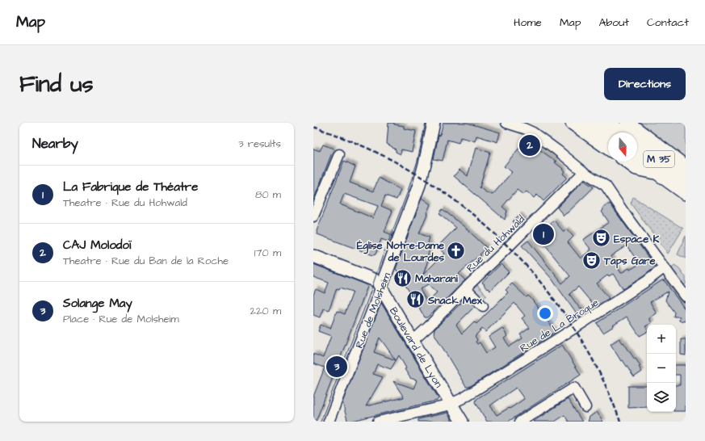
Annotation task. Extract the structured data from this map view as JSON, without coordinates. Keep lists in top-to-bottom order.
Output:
{
  "streets": {
    "highway": ["M 35"],
    "main road": ["Rue de Molsheim", "Boulevard de Lyon"],
    "street": ["Rue du Hohwald", "Rue de La Broque"]
  },
  "crossings": [
    ["Rue du Hohwald", "Boulevard de Lyon"],
    ["Rue de Molsheim", "Boulevard de Lyon"],
    ["Rue de La Broque", "Boulevard de Lyon"]
  ],
  "places": {
    "theatre": ["Espace K", "Taps Gare"],
    "church": ["Église Notre-Dame de Lourdes"],
    "restaurant": ["Maharani", "Snack Mex"]
  },
  "north": "bottom",
  "page": {
    "header": "Map",
    "nav": [
      "Home",
      "Map",
      "About",
      "Contact"
    ],
    "buttons": "Directions",
    "title": "Find us",
    "heading": ["Nearby", "3 results"],
    "pins": ["2", "1", "3"],
    "list": [
      {
        "mark": "1",
        "name": "La Fabrique de Théatre",
        "note": "Theatre · Rue du Hohwald",
        "value": "80 m"
      },
      {
        "mark": "2",
        "name": "CAJ Molodoï",
        "note": "Theatre · Rue du Ban de la Roche",
        "value": "170 m"
      },
      {
        "mark": "3",
        "name": "Solange May",
        "note": "Place · Rue de Molsheim",
        "value": "220 m"
      }
    ],
    "map_buttons": ["+", "−"]
  }
}
